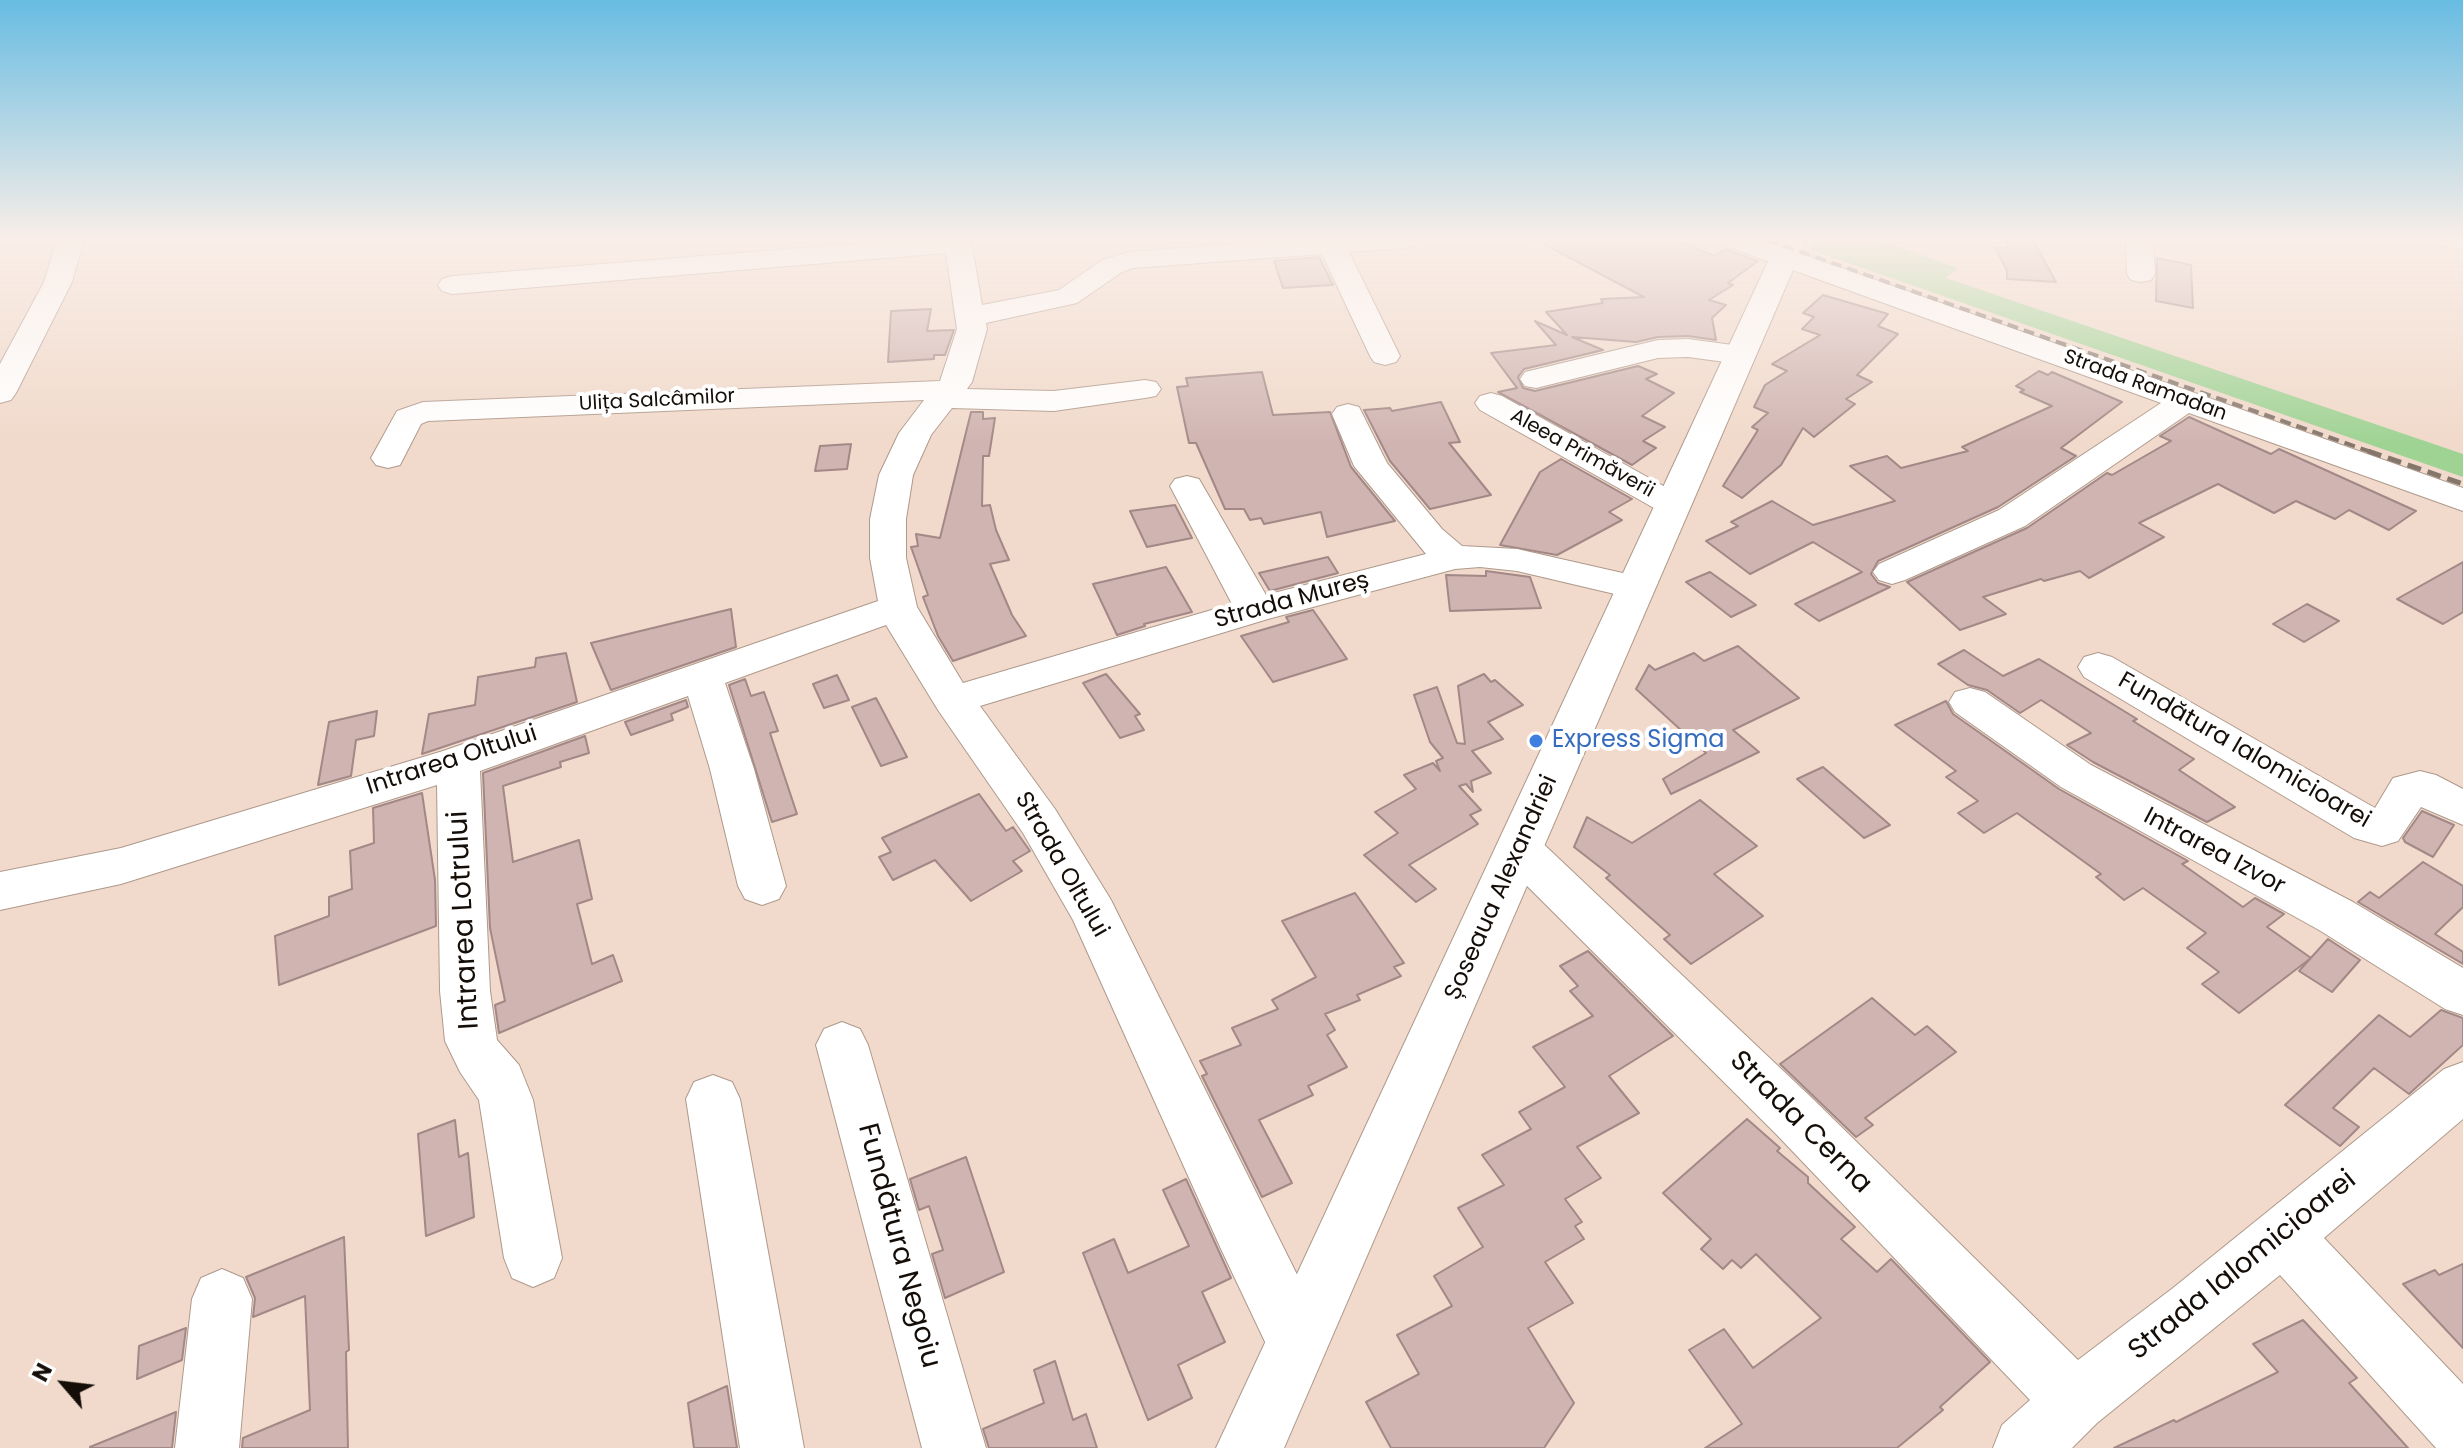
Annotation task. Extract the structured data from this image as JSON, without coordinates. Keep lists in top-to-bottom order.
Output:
{
  "streets": {
    "main road": ["Șoseaua Alexandriei"],
    "street": [
      "Strada Ramadan",
      "Ulița Salcâmilor",
      "Aleea Primăverii",
      "Strada Mureș",
      "Fundătura Ialomicioarei",
      "Intrarea Oltului",
      "Intrarea Izvor",
      "Strada Oltului",
      "Intrarea Lotrului",
      "Strada Cerna",
      "Fundătura Negoiu",
      "Strada Ialomicioarei"
    ]
  },
  "crossings": [
    ["Ulița Salcâmilor", "Strada Oltului"],
    ["Aleea Primăverii", "Șoseaua Alexandriei"],
    ["Strada Mureș", "Strada Oltului"],
    ["Strada Mureș", "Șoseaua Alexandriei"],
    ["Intrarea Oltului", "Strada Oltului"],
    ["Intrarea Oltului", "Intrarea Lotrului"],
    ["Strada Oltului", "Șoseaua Alexandriei"],
    ["Șoseaua Alexandriei", "Strada Cerna"],
    ["Strada Cerna", "Strada Ialomicioarei"]
  ],
  "places": ["Express Sigma"],
  "north": "top left"
}
